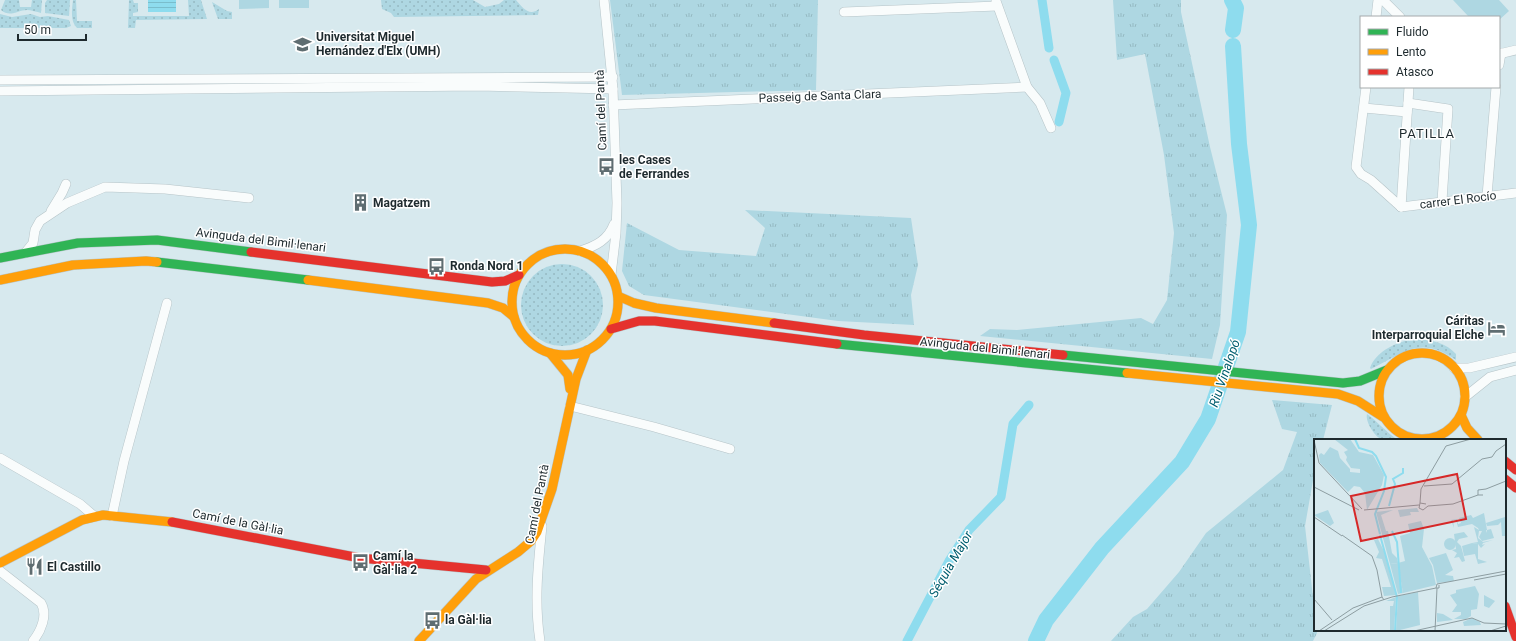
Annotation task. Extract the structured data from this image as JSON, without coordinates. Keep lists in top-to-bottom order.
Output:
{
  "streets": {
    "main road": ["Camí del Pantà", "Avinguda del Bimil·lenari", "Camí de la Gàl·lia"],
    "street": ["Passeig de Santa Clara", "carrer El Rocío"]
  },
  "crossings": [
    ["Passeig de Santa Clara", "Camí del Pantà"],
    ["Camí del Pantà", "Avinguda del Bimil·lenari"]
  ],
  "districts": ["PATILLA"],
  "water": ["Riu Vinalopó", "Séquia Major"],
  "places": {
    "school or university": ["Universitat Miguel Hernández d'Elx (UMH)"],
    "bus stop": [
      "les Cases de Ferrandes",
      "Ronda Nord 1",
      "Camí la Gàl·lia 2",
      "la Gàl·lia"
    ],
    "building": ["Magatzem"],
    "hotel": ["Cáritas Interparroquial Elche"],
    "restaurant": ["El Castillo"]
  },
  "legend": ["Fluido", "Lento", "Atasco"],
  "scale_bar": "50 m"
}
